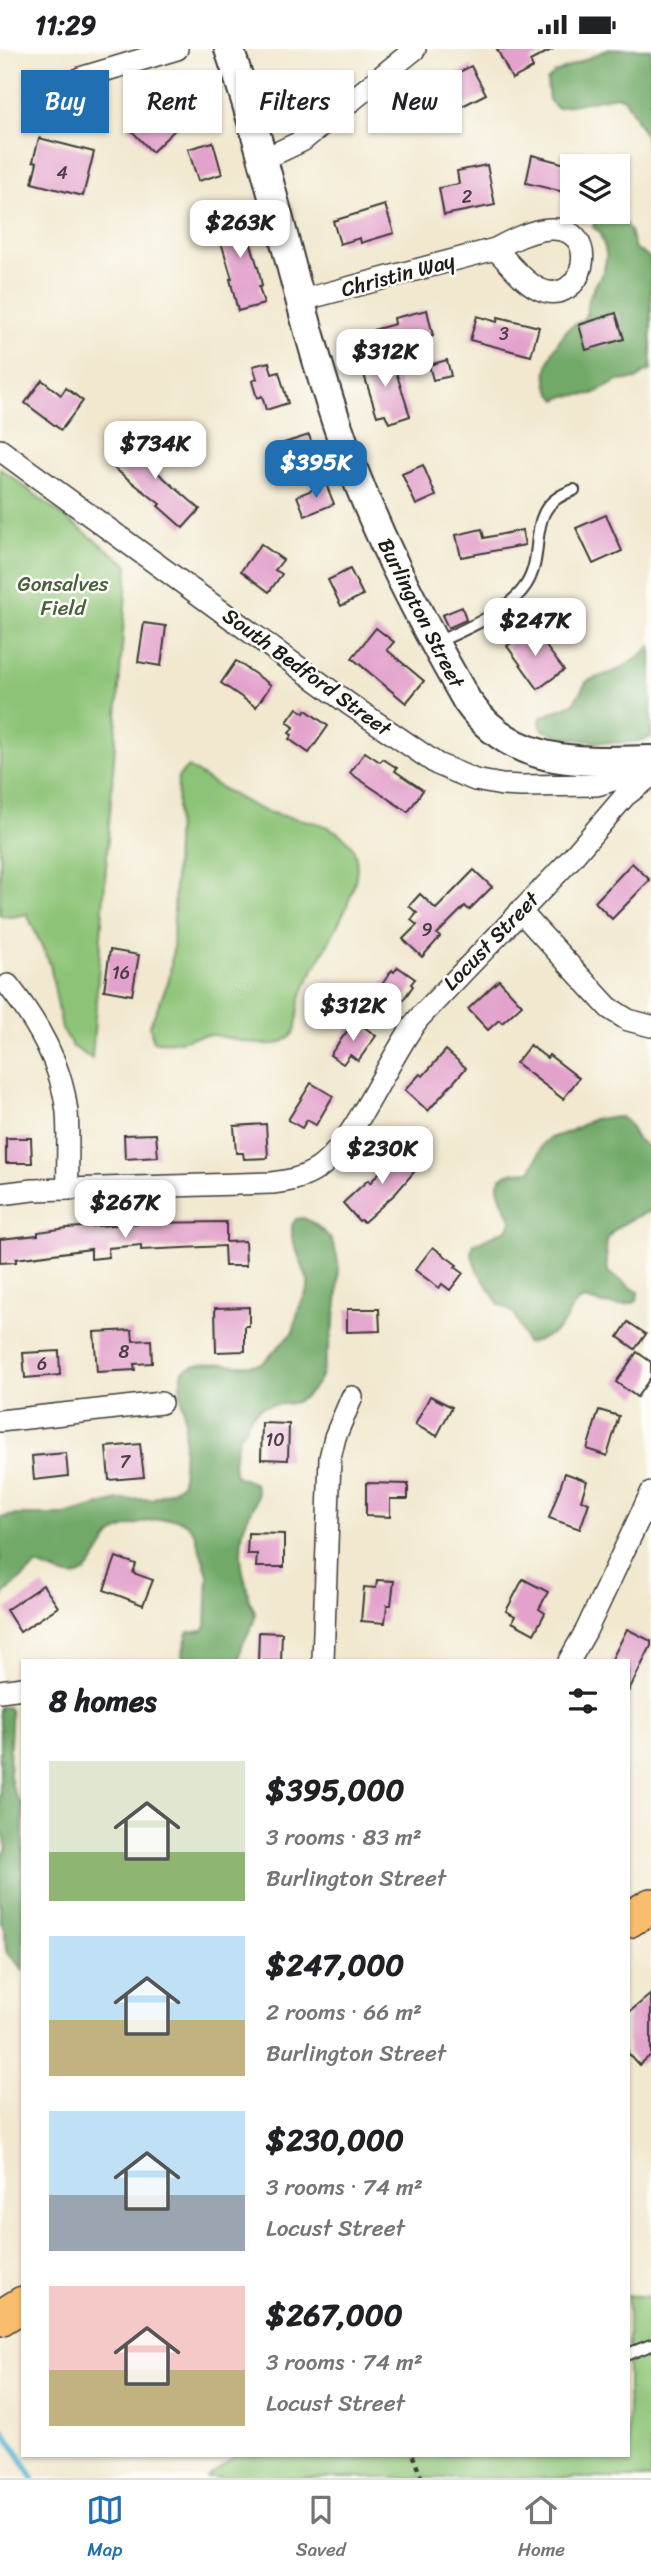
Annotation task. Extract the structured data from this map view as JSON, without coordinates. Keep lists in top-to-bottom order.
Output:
{
  "streets": {
    "street": [
      "Christin Way",
      "Burlington Street",
      "South Bedford Street",
      "Locust Street"
    ]
  },
  "crossings": [
    ["Christin Way", "Burlington Street"]
  ],
  "parks": ["Gonsalves Field"],
  "house_numbers": [
    "4",
    "2",
    "3",
    "9",
    "16",
    "8",
    "6",
    "10",
    "7"
  ],
  "page": {
    "status": "11:29",
    "chip": [
      "Buy",
      "Rent",
      "Filters",
      "New"
    ],
    "price": [
      "$263K",
      "$312K",
      "$734K",
      "$395K",
      "$247K",
      "$312K",
      "$230K",
      "$267K"
    ],
    "heading": "8 homes",
    "list": [
      {
        "name": "$395,000",
        "note": "3 rooms · 83 m² · Burlington Street"
      },
      {
        "name": "$247,000",
        "note": "2 rooms · 66 m² · Burlington Street"
      },
      {
        "name": "$230,000",
        "note": "3 rooms · 74 m² · Locust Street"
      },
      {
        "name": "$267,000",
        "note": "3 rooms · 74 m² · Locust Street"
      }
    ],
    "tabs": ["Map", "Saved", "Home"]
  }
}
